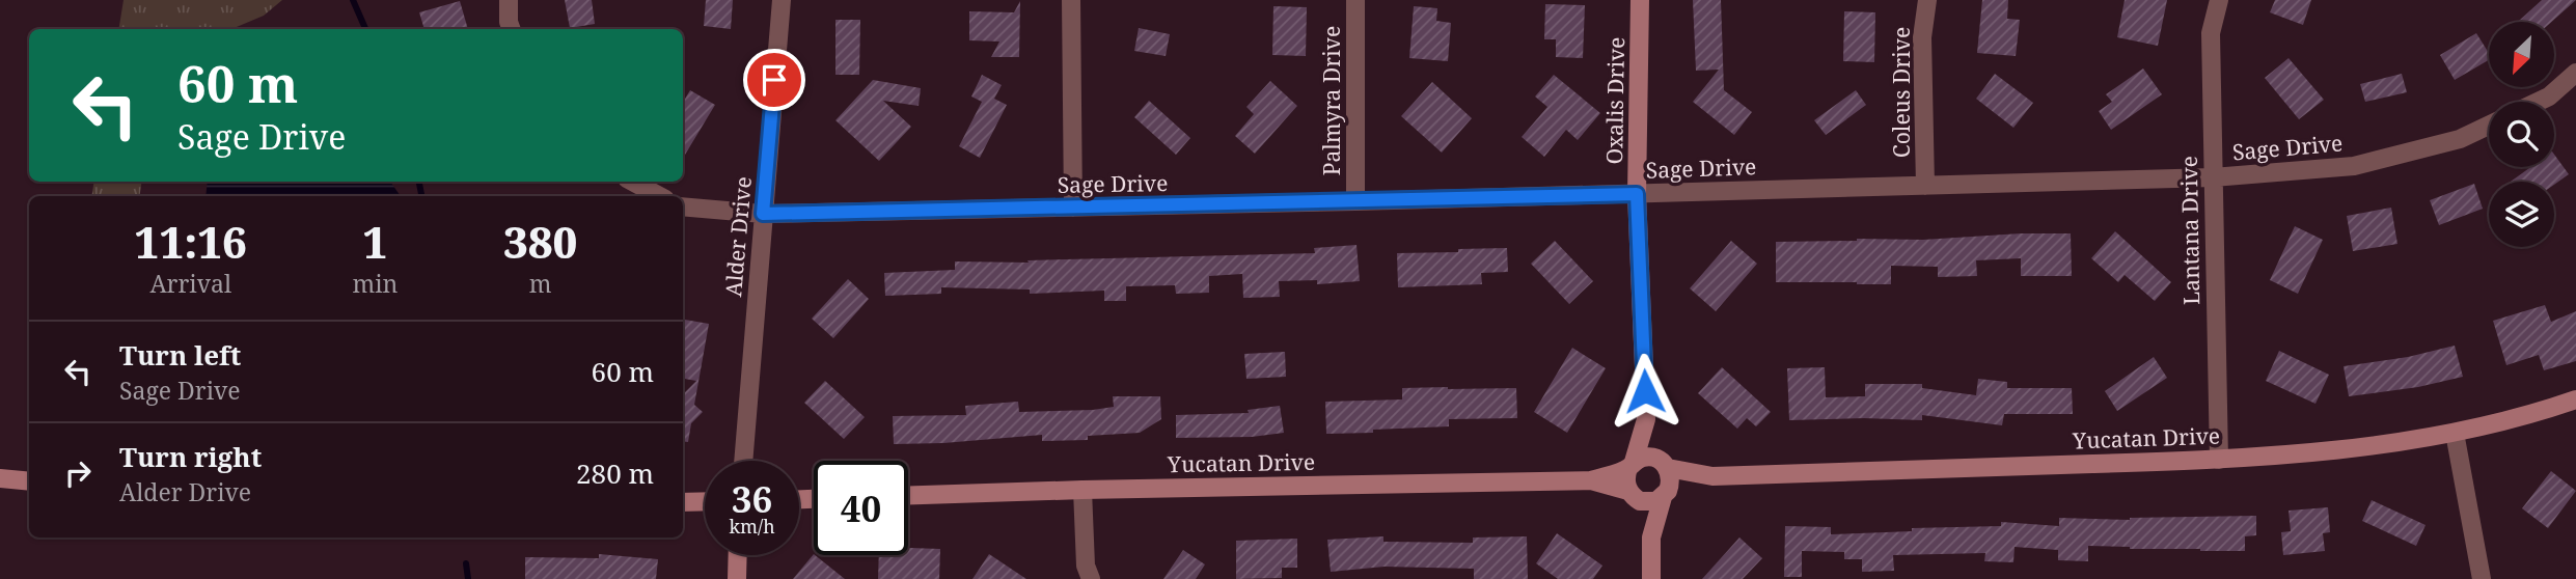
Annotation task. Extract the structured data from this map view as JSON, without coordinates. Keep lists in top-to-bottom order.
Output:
{
  "streets": {
    "street": [
      "Coleus Drive",
      "Palmyra Drive",
      "Oxalis Drive",
      "Sage Drive",
      "Lantana Drive",
      "Alder Drive",
      "Yucatan Drive"
    ]
  },
  "crossings": [
    ["Coleus Drive", "Sage Drive"],
    ["Palmyra Drive", "Sage Drive"],
    ["Oxalis Drive", "Sage Drive"],
    ["Oxalis Drive", "Yucatan Drive"],
    ["Sage Drive", "Lantana Drive"],
    ["Sage Drive", "Alder Drive"],
    ["Lantana Drive", "Yucatan Drive"]
  ],
  "north": "bottom left",
  "page": {
    "turn": ["60 m", "Sage Drive"],
    "eta": [
      "11:16",
      "Arrival",
      "1",
      "min",
      "380",
      "m"
    ],
    "list": [
      {
        "name": "Turn left",
        "note": "Sage Drive",
        "value": "60 m"
      },
      {
        "name": "Turn right",
        "note": "Alder Drive",
        "value": "280 m"
      }
    ],
    "speed": "36 km/h",
    "limit": "40"
  }
}
